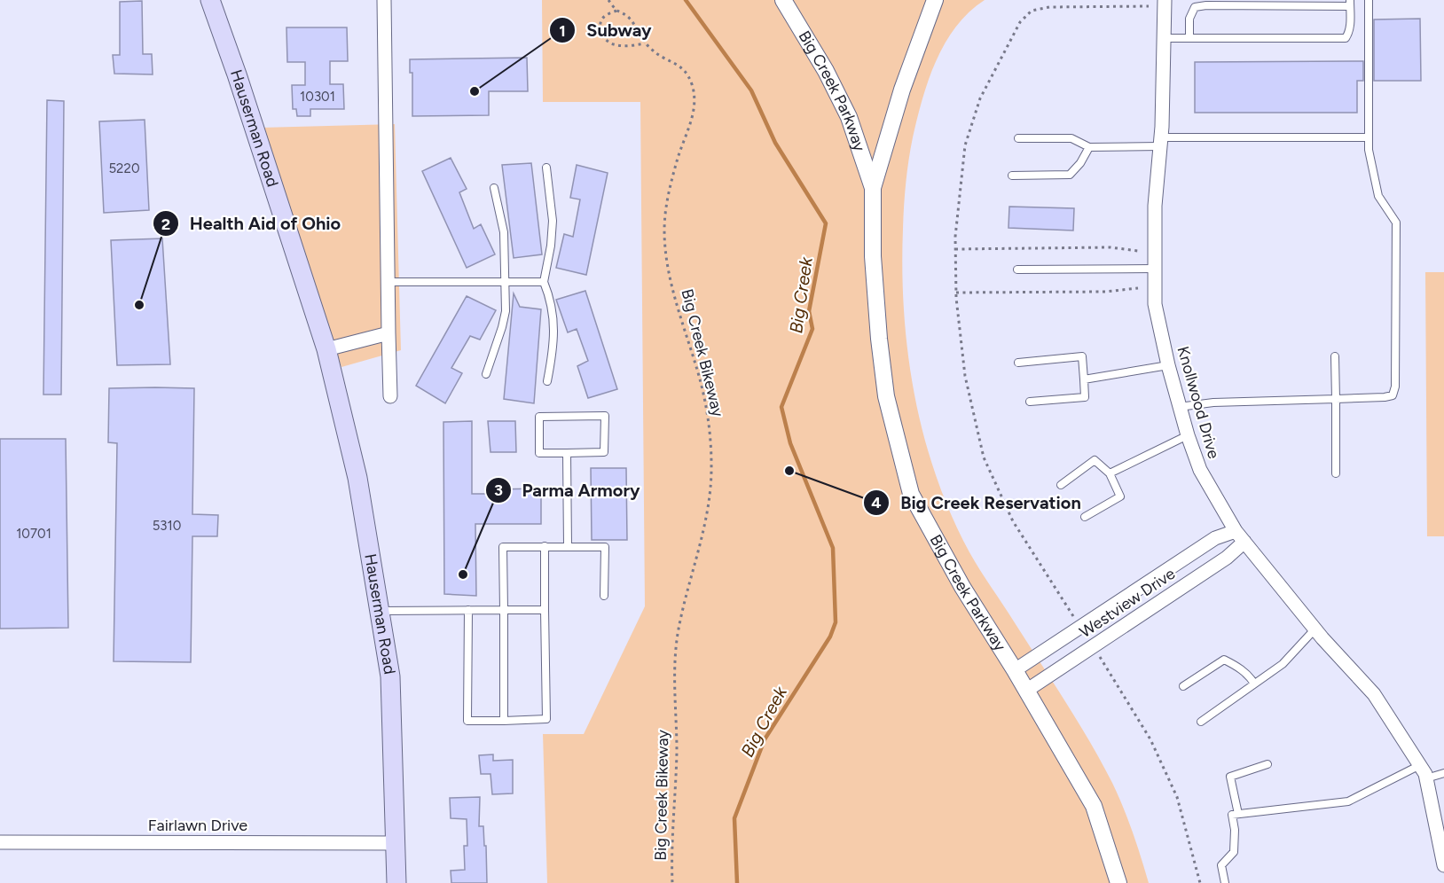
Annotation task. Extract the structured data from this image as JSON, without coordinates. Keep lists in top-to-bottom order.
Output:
{
  "streets": {
    "main road": ["Hauserman Road"],
    "street": [
      "Big Creek Parkway",
      "Knollwood Drive",
      "Westview Drive",
      "Fairlawn Drive"
    ],
    "path": ["Big Creek Bikeway"]
  },
  "crossings": [
    ["Big Creek Parkway", "Westview Drive"],
    ["Hauserman Road", "Fairlawn Drive"],
    ["Knollwood Drive", "Westview Drive"]
  ],
  "water": ["Big Creek"],
  "places": [
    "Subway",
    "Health Aid of Ohio",
    "Big Creek Reservation",
    "Parma Armory"
  ],
  "house_numbers": [
    "10301",
    "5220",
    "5310",
    "10701"
  ]
}
